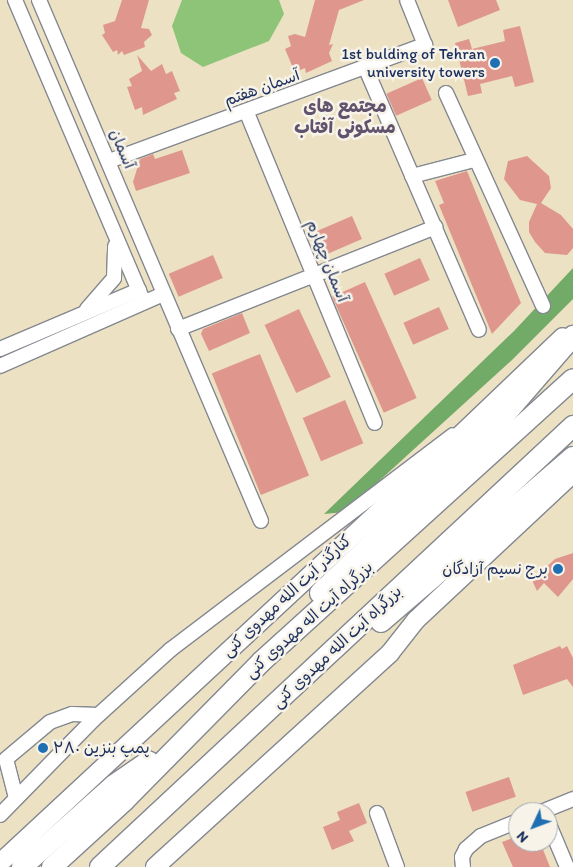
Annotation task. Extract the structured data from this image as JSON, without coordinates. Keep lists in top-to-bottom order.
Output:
{
  "streets": {
    "highway": ["بزرگراه آیت اله مهدوی کنی", "بزرگراه آیت الله مهدوی کنی"],
    "main road": ["کنارگذر آیت الله مهدوی کنی"],
    "street": ["آسمان هفتم", "آسمان", "آسمان چهارم"]
  },
  "crossings": [
    ["آسمان هفتم", "آسمان"],
    ["آسمان هفتم", "آسمان چهارم"]
  ],
  "districts": ["مجتمع های مسکونی آفتاب"],
  "places": ["1st bulding of Tehran university towers", "برج نسیم آزادگان", "پمپ بنزین ۲۸۰"],
  "north": "bottom left"
}
